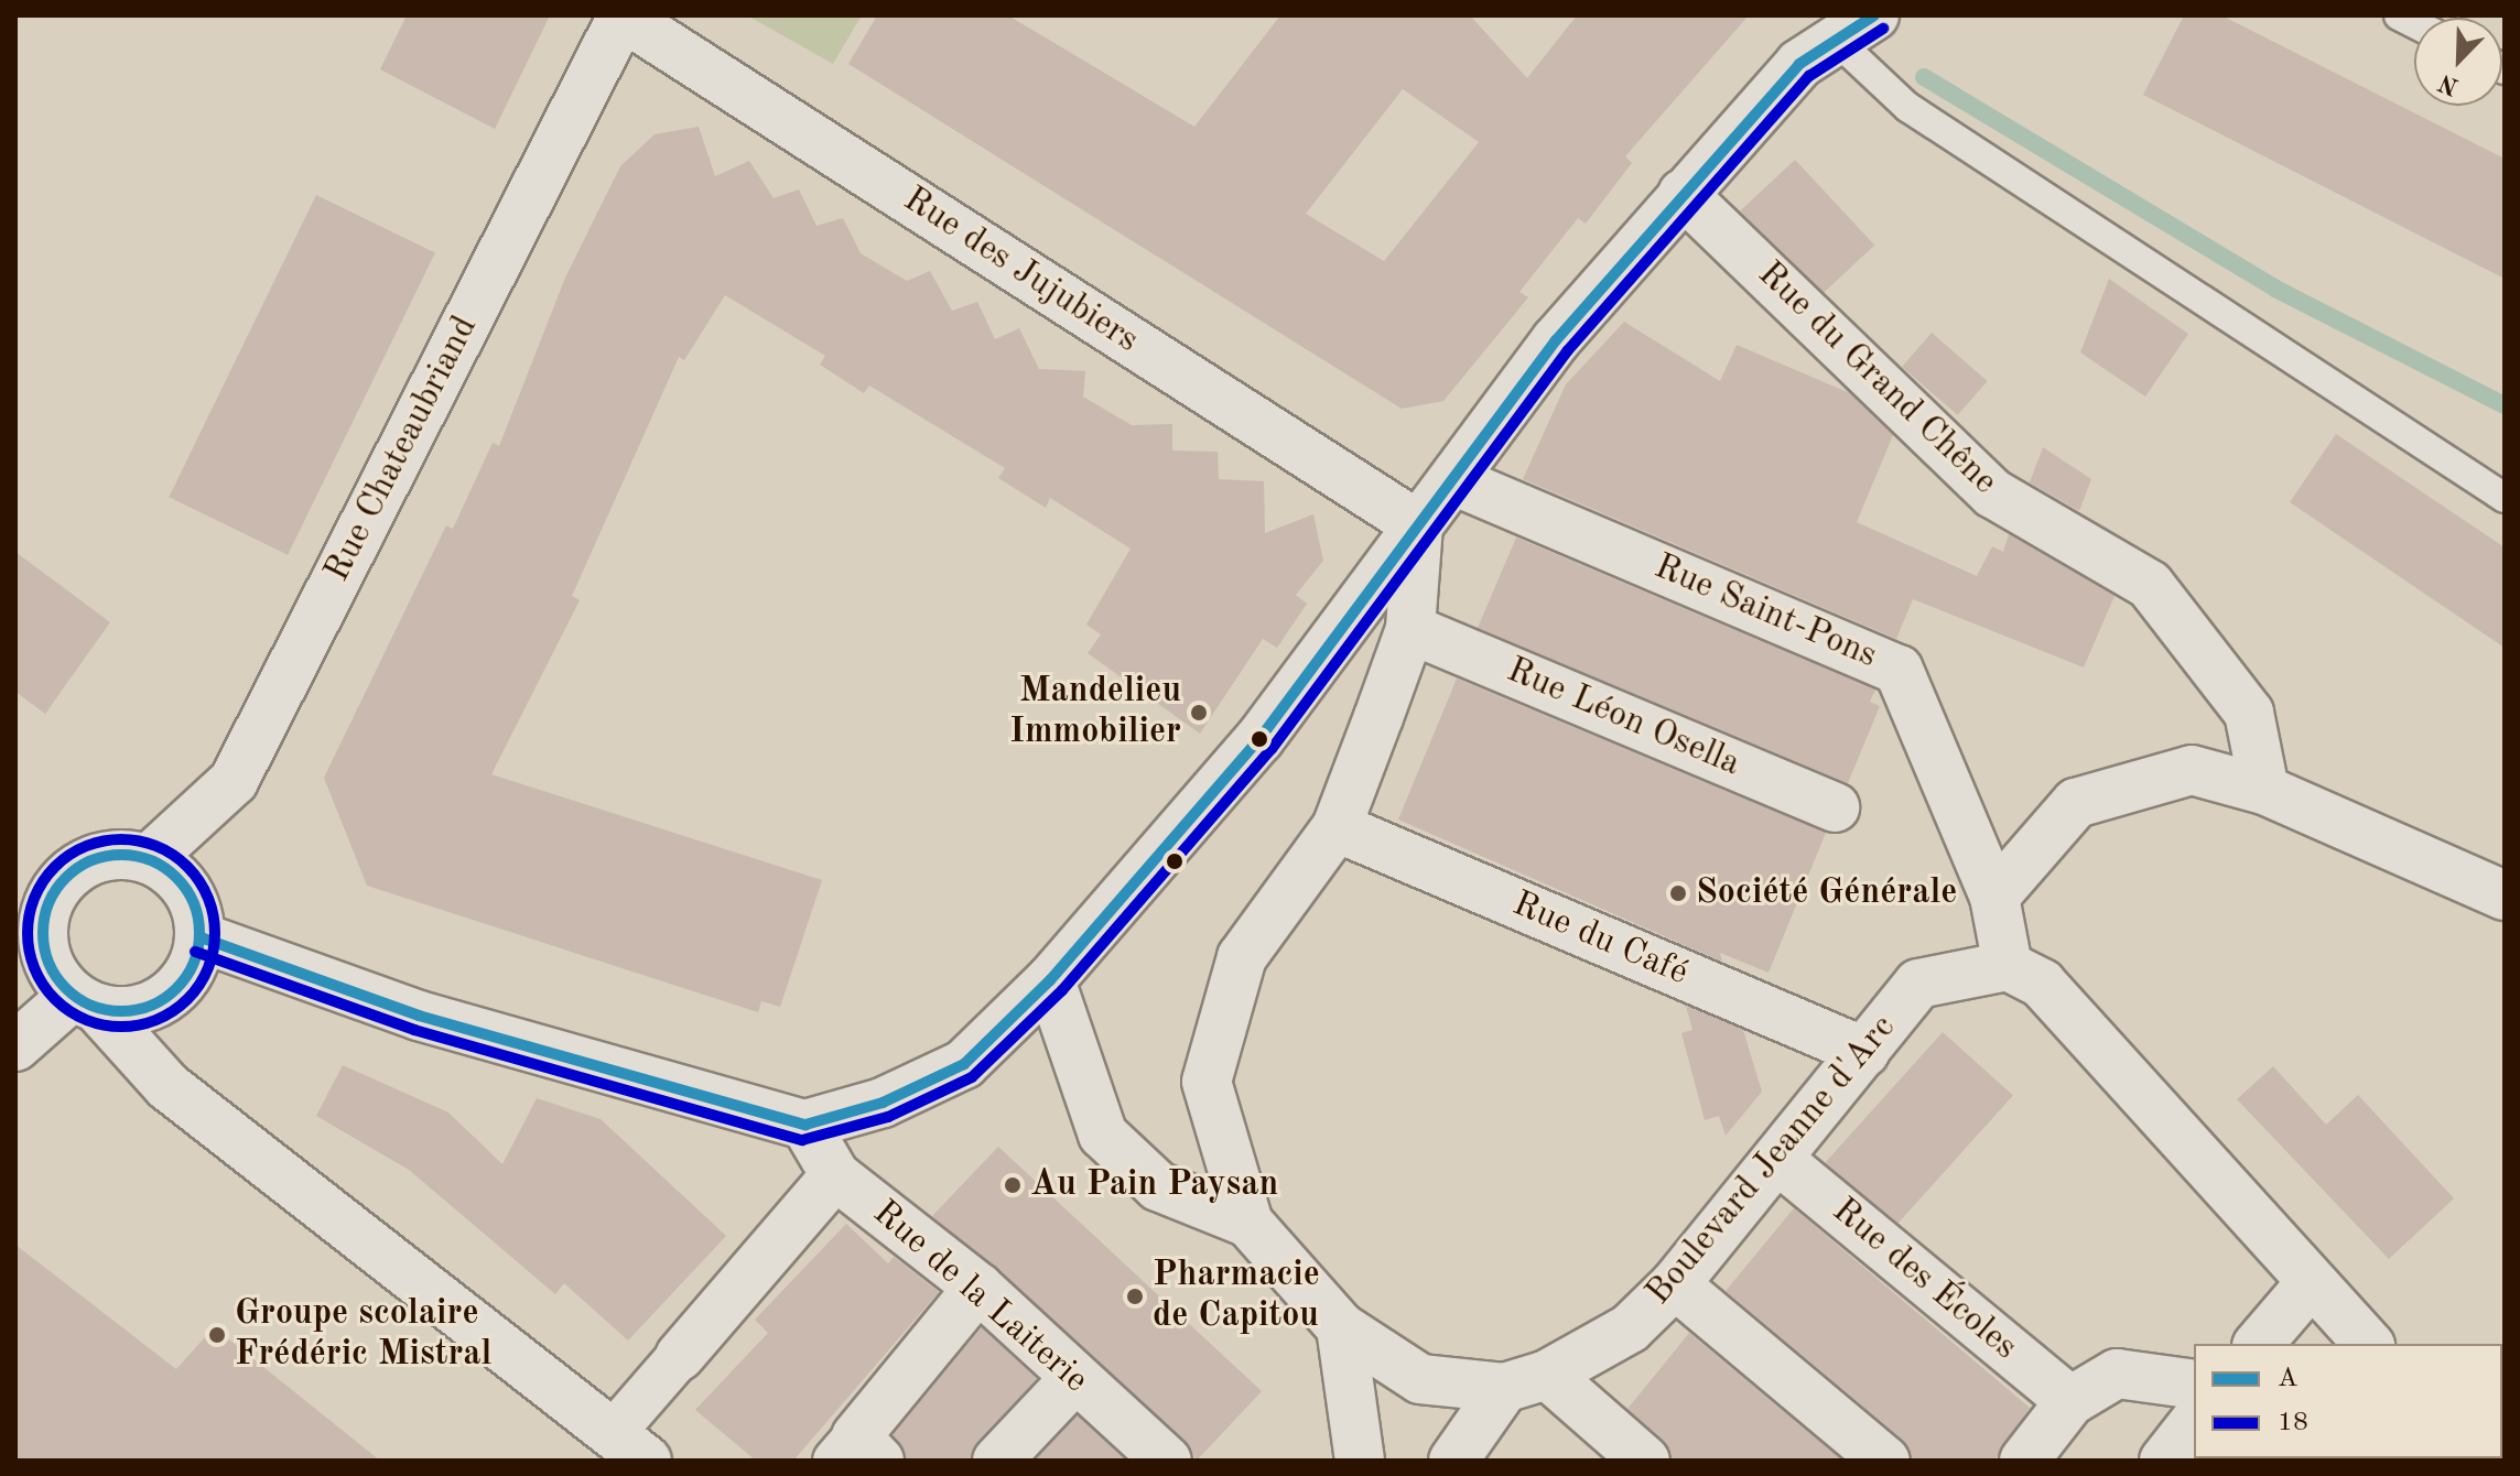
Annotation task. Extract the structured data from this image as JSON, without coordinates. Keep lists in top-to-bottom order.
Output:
{
  "streets": {
    "street": [
      "Rue des Jujubiers",
      "Rue du Grand Chêne",
      "Rue Chateaubriand",
      "Rue Saint-Pons",
      "Rue Léon Osella",
      "Rue du Café",
      "Boulevard Jeanne d'Arc",
      "Rue des Écoles",
      "Rue de la Laiterie"
    ]
  },
  "crossings": [
    ["Rue des Jujubiers", "Rue Chateaubriand"],
    ["Rue Saint-Pons", "Boulevard Jeanne d'Arc"],
    ["Rue du Café", "Boulevard Jeanne d'Arc"],
    ["Boulevard Jeanne d'Arc", "Rue des Écoles"]
  ],
  "places": [
    "Mandelieu Immobilier",
    "Société Générale",
    "Au Pain Paysan",
    "Pharmacie de Capitou",
    "Groupe scolaire Frédéric Mistral"
  ],
  "lines": ["transit line A", "transit line 18"],
  "legend": ["A", "18"],
  "north": "bottom left"
}
